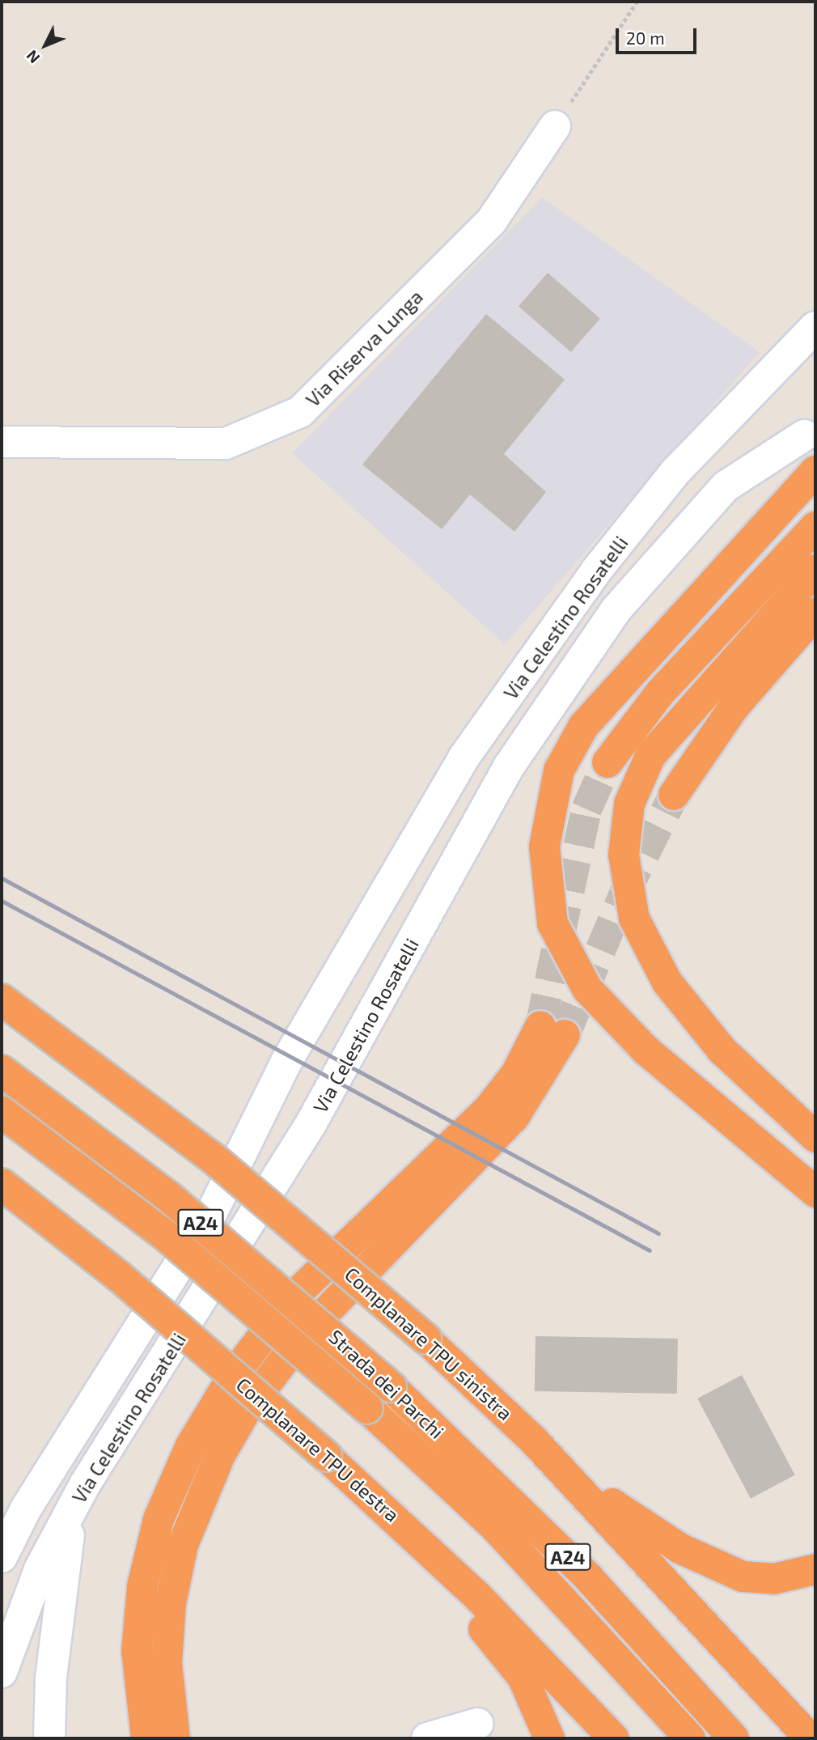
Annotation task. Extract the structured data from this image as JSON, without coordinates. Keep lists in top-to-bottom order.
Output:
{
  "streets": {
    "highway": [
      "A24",
      "Complanare TPU sinistra",
      "Strada dei Parchi",
      "Complanare TPU destra"
    ],
    "street": ["Via Riserva Lunga", "Via Celestino Rosatelli"]
  },
  "scale_bar": "20 m",
  "north": "bottom left"
}
